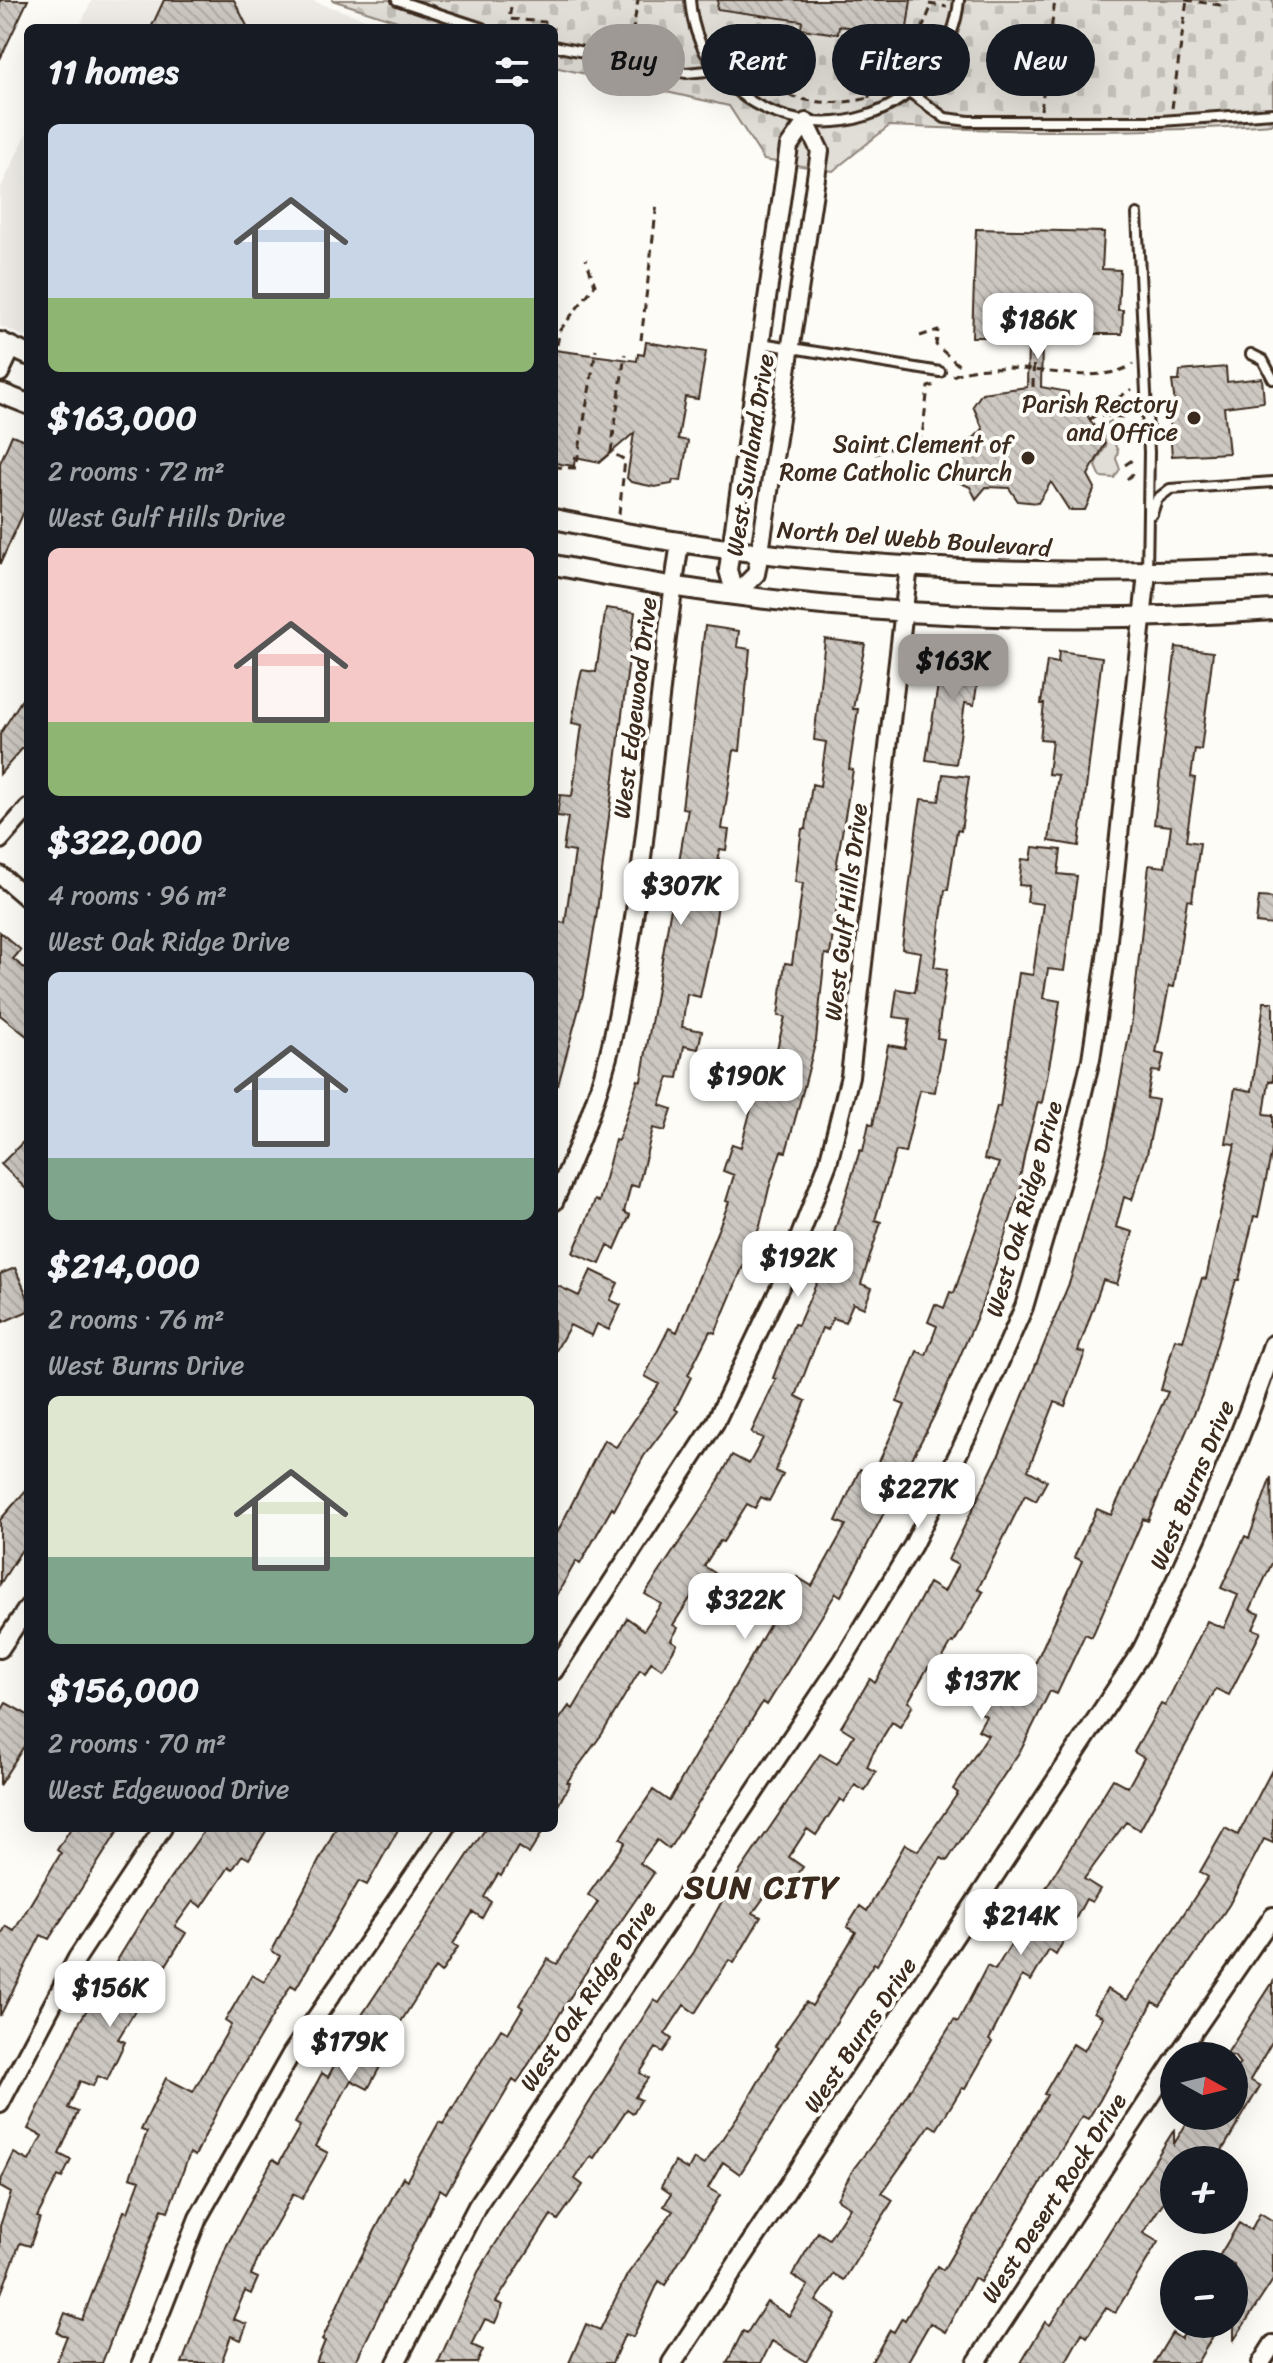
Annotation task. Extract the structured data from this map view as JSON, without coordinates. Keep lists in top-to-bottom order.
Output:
{
  "streets": {
    "street": [
      "West Sunland Drive",
      "North Del Webb Boulevard",
      "West Edgewood Drive",
      "West Gulf Hills Drive",
      "West Oak Ridge Drive",
      "West Burns Drive",
      "West Desert Rock Drive"
    ]
  },
  "crossings": [
    ["West Sunland Drive", "North Del Webb Boulevard"],
    ["North Del Webb Boulevard", "West Edgewood Drive"],
    ["North Del Webb Boulevard", "West Gulf Hills Drive"],
    ["North Del Webb Boulevard", "West Oak Ridge Drive"]
  ],
  "districts": ["SUN CITY"],
  "places": ["Parish Rectory and Office", "Saint Clement of Rome Catholic Church"],
  "north": "right",
  "page": {
    "chip": [
      "Buy",
      "Rent",
      "Filters",
      "New"
    ],
    "heading": "11 homes",
    "list": [
      {
        "name": "$163,000",
        "note": "2 rooms · 72 m² · West Gulf Hills Drive"
      },
      {
        "name": "$322,000",
        "note": "4 rooms · 96 m² · West Oak Ridge Drive"
      },
      {
        "name": "$214,000",
        "note": "2 rooms · 76 m² · West Burns Drive"
      },
      {
        "name": "$156,000",
        "note": "2 rooms · 70 m² · West Edgewood Drive"
      }
    ],
    "price": [
      "$186K",
      "$163K",
      "$307K",
      "$190K",
      "$192K",
      "$227K",
      "$322K",
      "$137K",
      "$214K",
      "$156K",
      "$179K"
    ],
    "map_buttons": ["+", "−"]
  }
}
